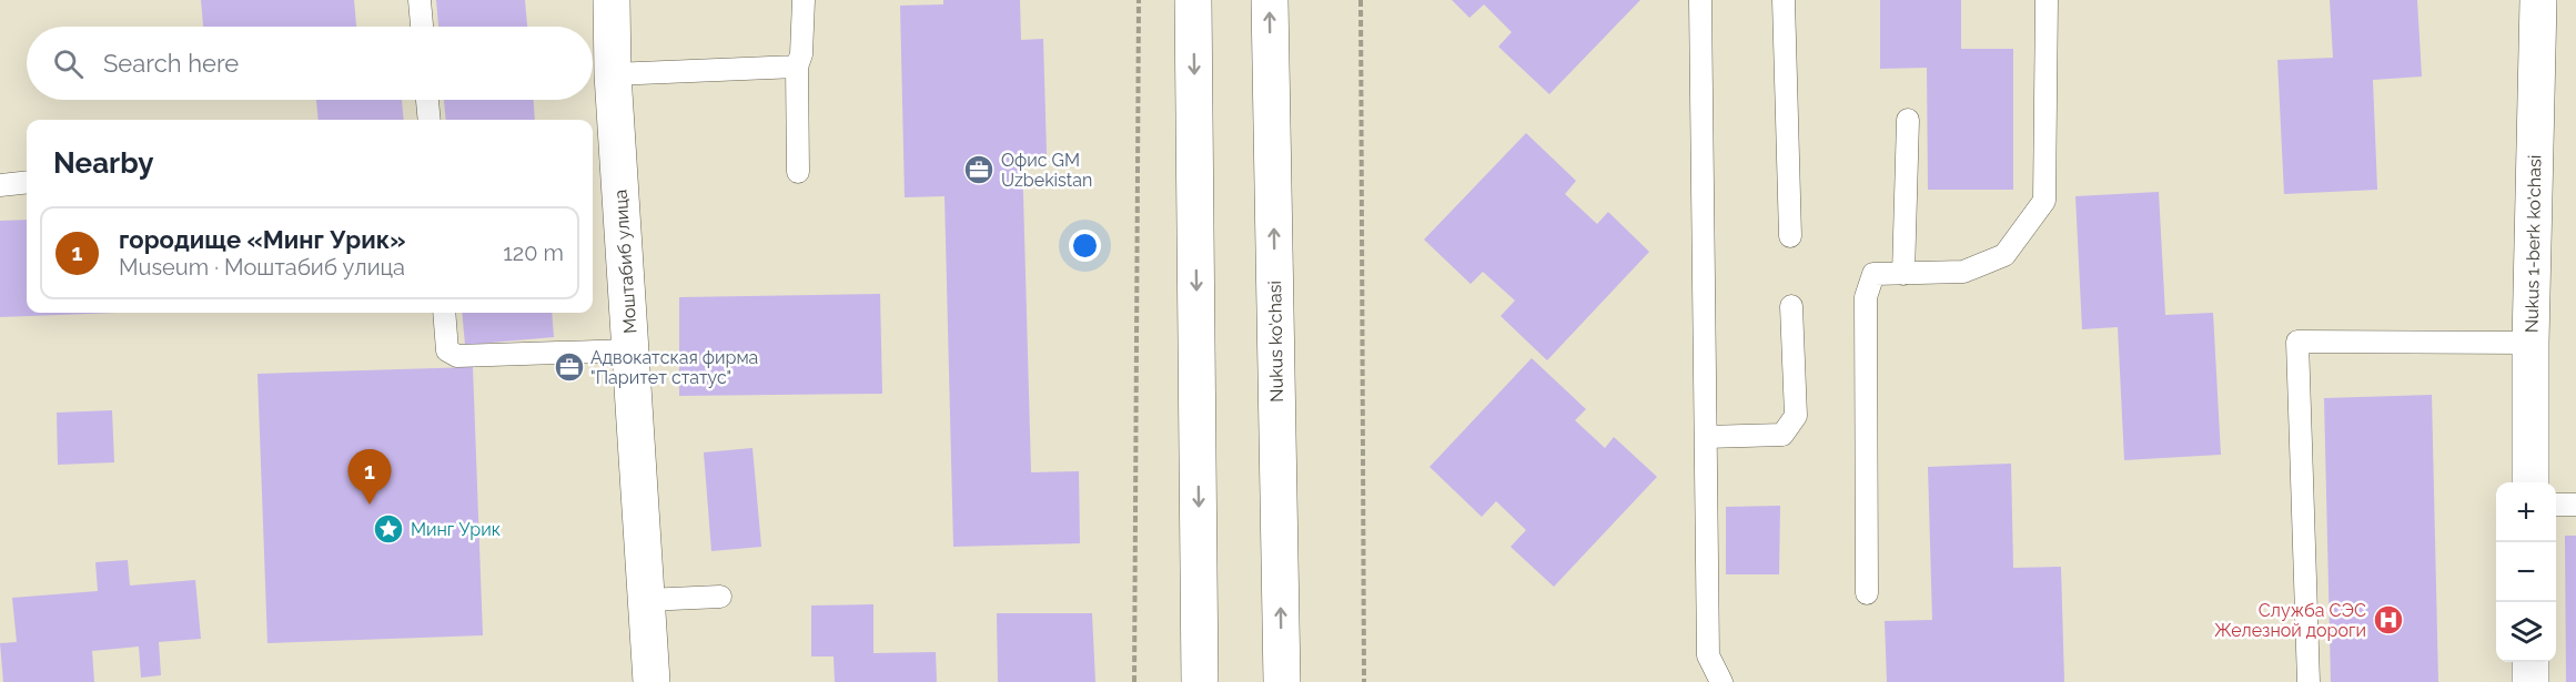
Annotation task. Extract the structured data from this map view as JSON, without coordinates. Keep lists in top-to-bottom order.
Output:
{
  "streets": {
    "main road": ["Nukus 1-berk ko'chasi", "Моштабиб улица", "Nukus ko'chasi"]
  },
  "places": {
    "office": ["Офис GM Uzbekistan", "Адвокатская фирма \"Паритет статус\""],
    "place": ["Минг Урик"],
    "hospital": ["Служба СЭС Железной дороги"]
  },
  "page": {
    "search": "Search here",
    "heading": "Nearby",
    "list": [
      {
        "mark": "1",
        "name": "городище «Минг Урик»",
        "note": "Museum · Моштабиб улица",
        "value": "120 m"
      }
    ],
    "pins": "1",
    "map_buttons": ["+", "−"]
  }
}
